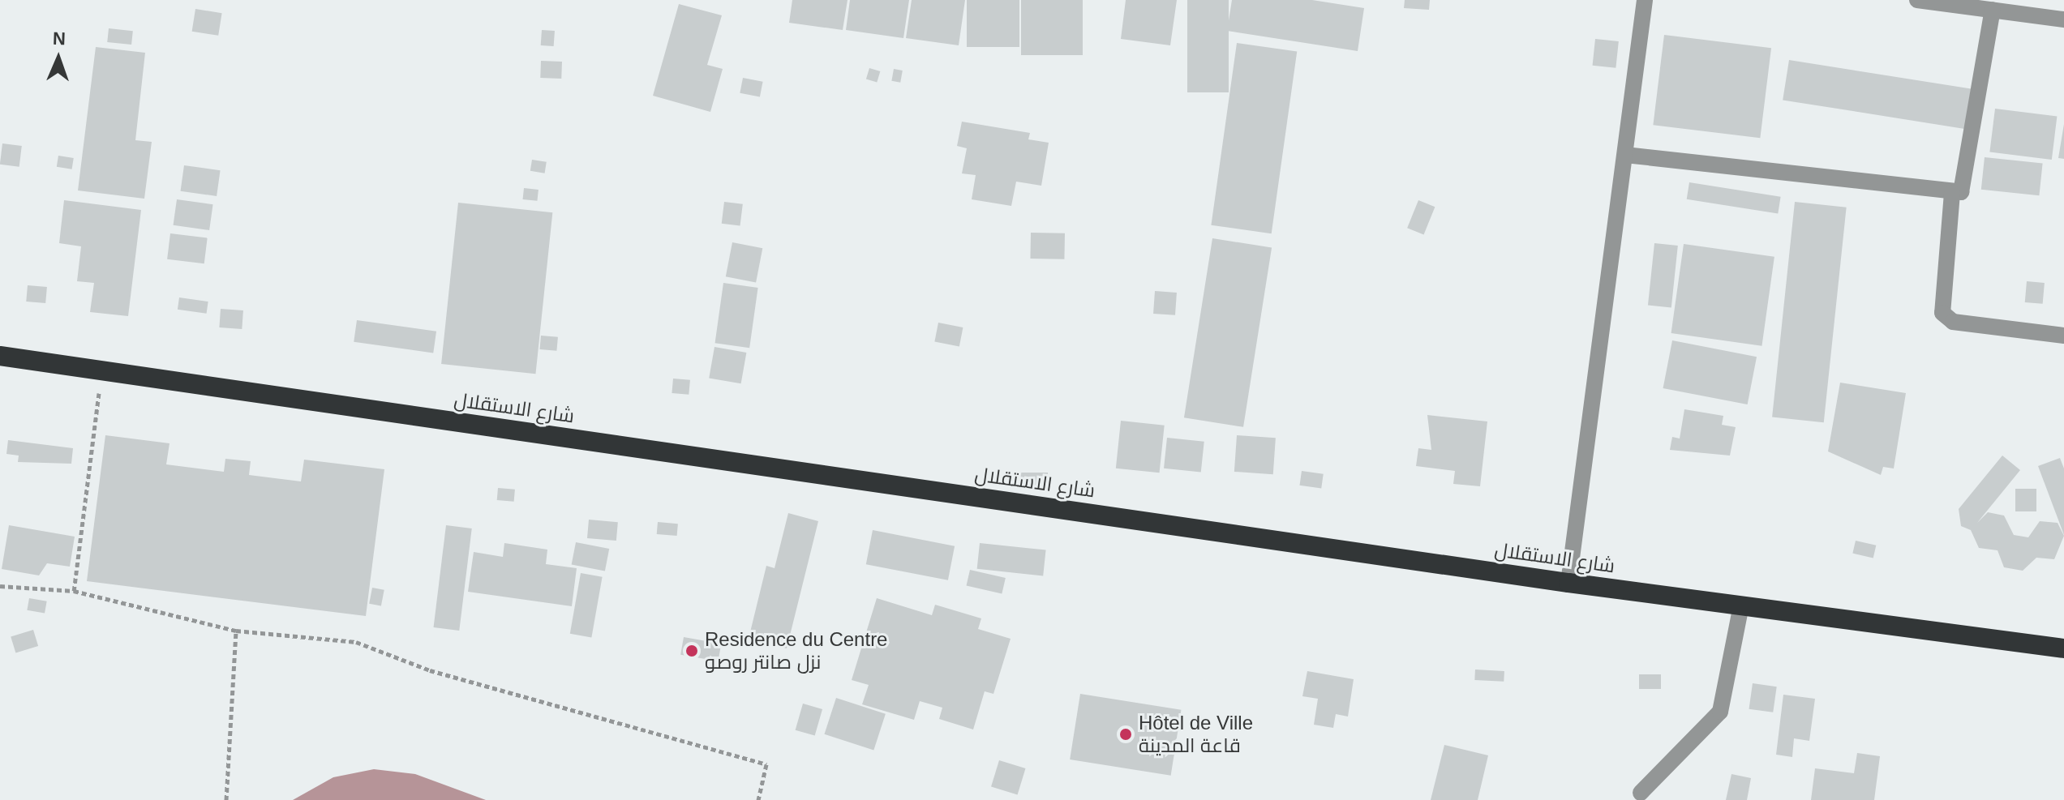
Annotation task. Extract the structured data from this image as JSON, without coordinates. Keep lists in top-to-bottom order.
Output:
{
  "streets": {
    "highway": ["شارع الاستقلال"]
  },
  "places": ["Residence du Centre نزل صانتر روصو", "Hôtel de Ville قاعة المدينة"],
  "north": "top"
}
